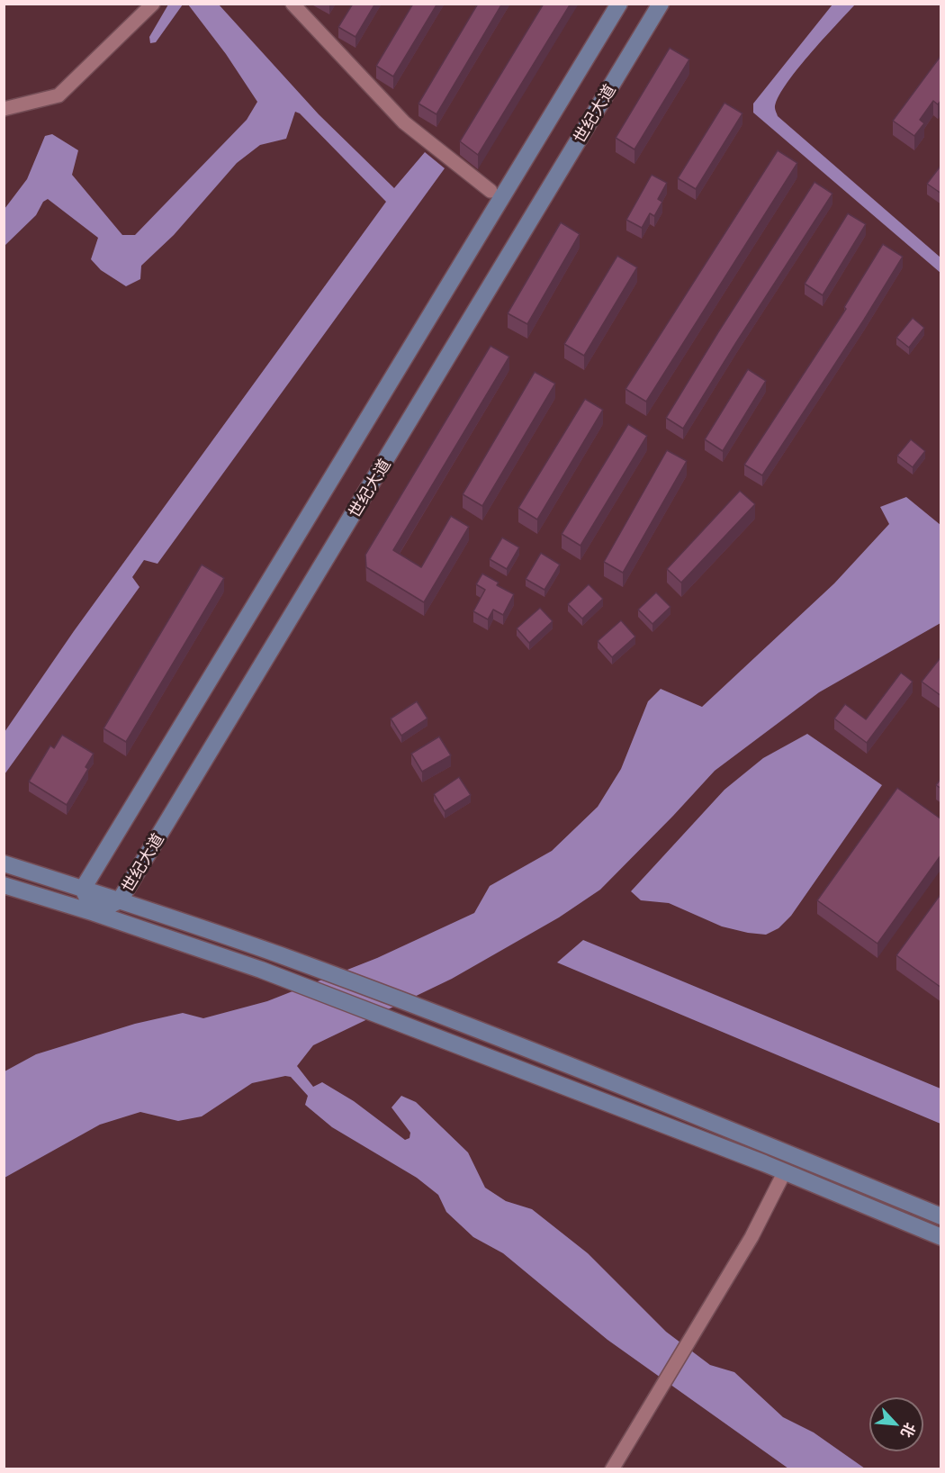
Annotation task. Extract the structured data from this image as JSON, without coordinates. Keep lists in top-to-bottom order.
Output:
{
  "streets": {
    "main road": ["世纪大道"]
  },
  "north": "bottom right"
}
